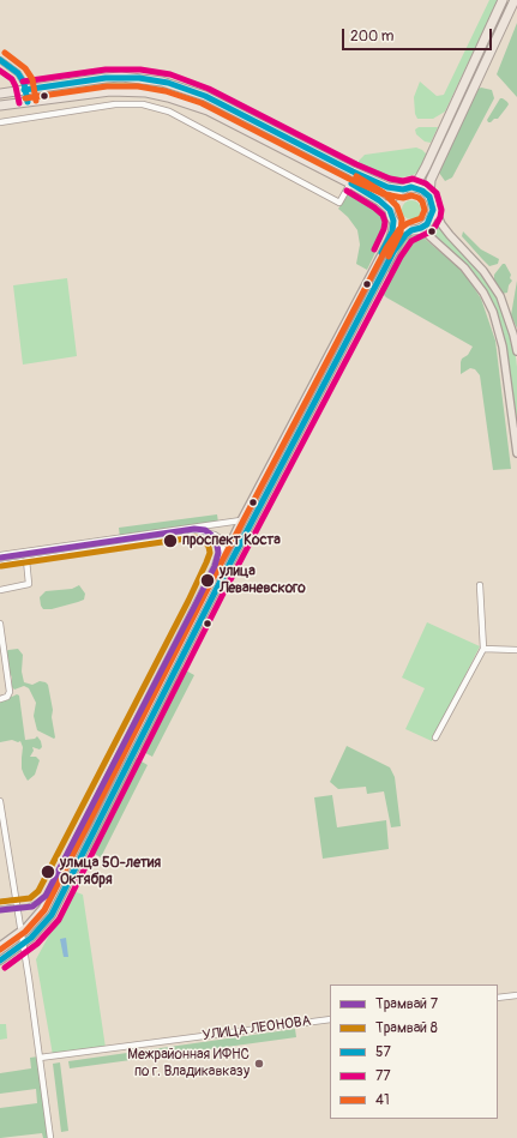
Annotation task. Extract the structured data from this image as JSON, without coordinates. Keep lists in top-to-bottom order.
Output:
{
  "streets": {
    "street": ["УЛИЦА ЛЕОНОВА"]
  },
  "places": [
    "проспект Коста",
    "улица Леваневского",
    "улмца 50-летия Октября",
    "Межрайонная ИФНС по г. Владикавказу"
  ],
  "lines": [
    "transit line 41",
    "transit line 57",
    "transit line 77",
    "tram line 7",
    "tram line 8"
  ],
  "legend": [
    "Трамвай 7",
    "Трамвай 8",
    "57",
    "77",
    "41"
  ],
  "scale_bar": "200 m"
}
